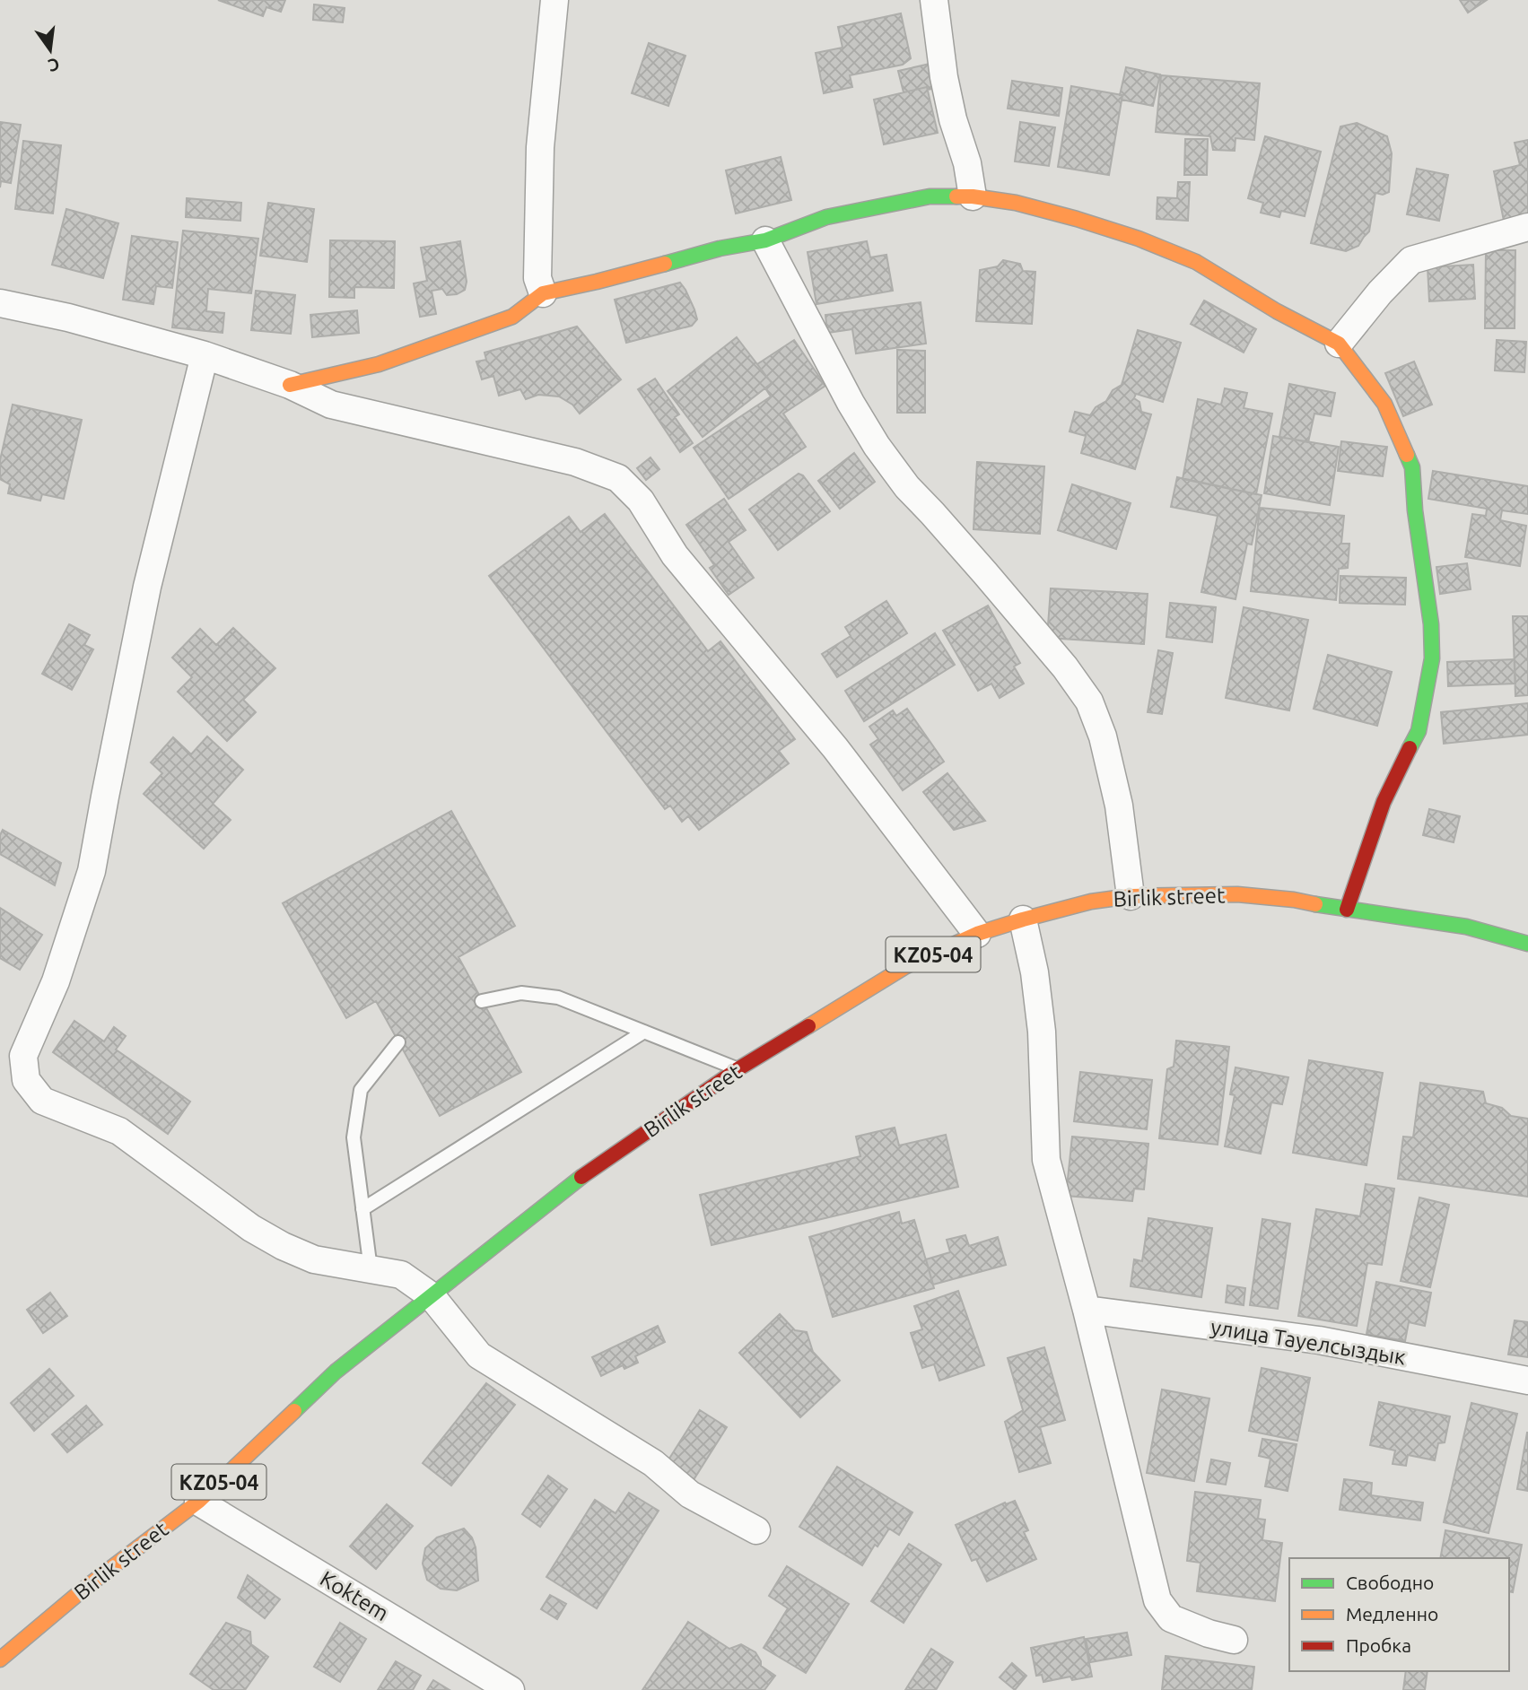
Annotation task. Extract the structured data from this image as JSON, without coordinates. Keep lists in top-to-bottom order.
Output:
{
  "streets": {
    "main road": ["Birlik street", "KZ05-04"],
    "street": ["улица Тауелсыздык", "Koktem"]
  },
  "crossings": [
    ["Birlik street", "Koktem"]
  ],
  "legend": ["Свободно", "Медленно", "Пробка"],
  "north": "bottom"
}
